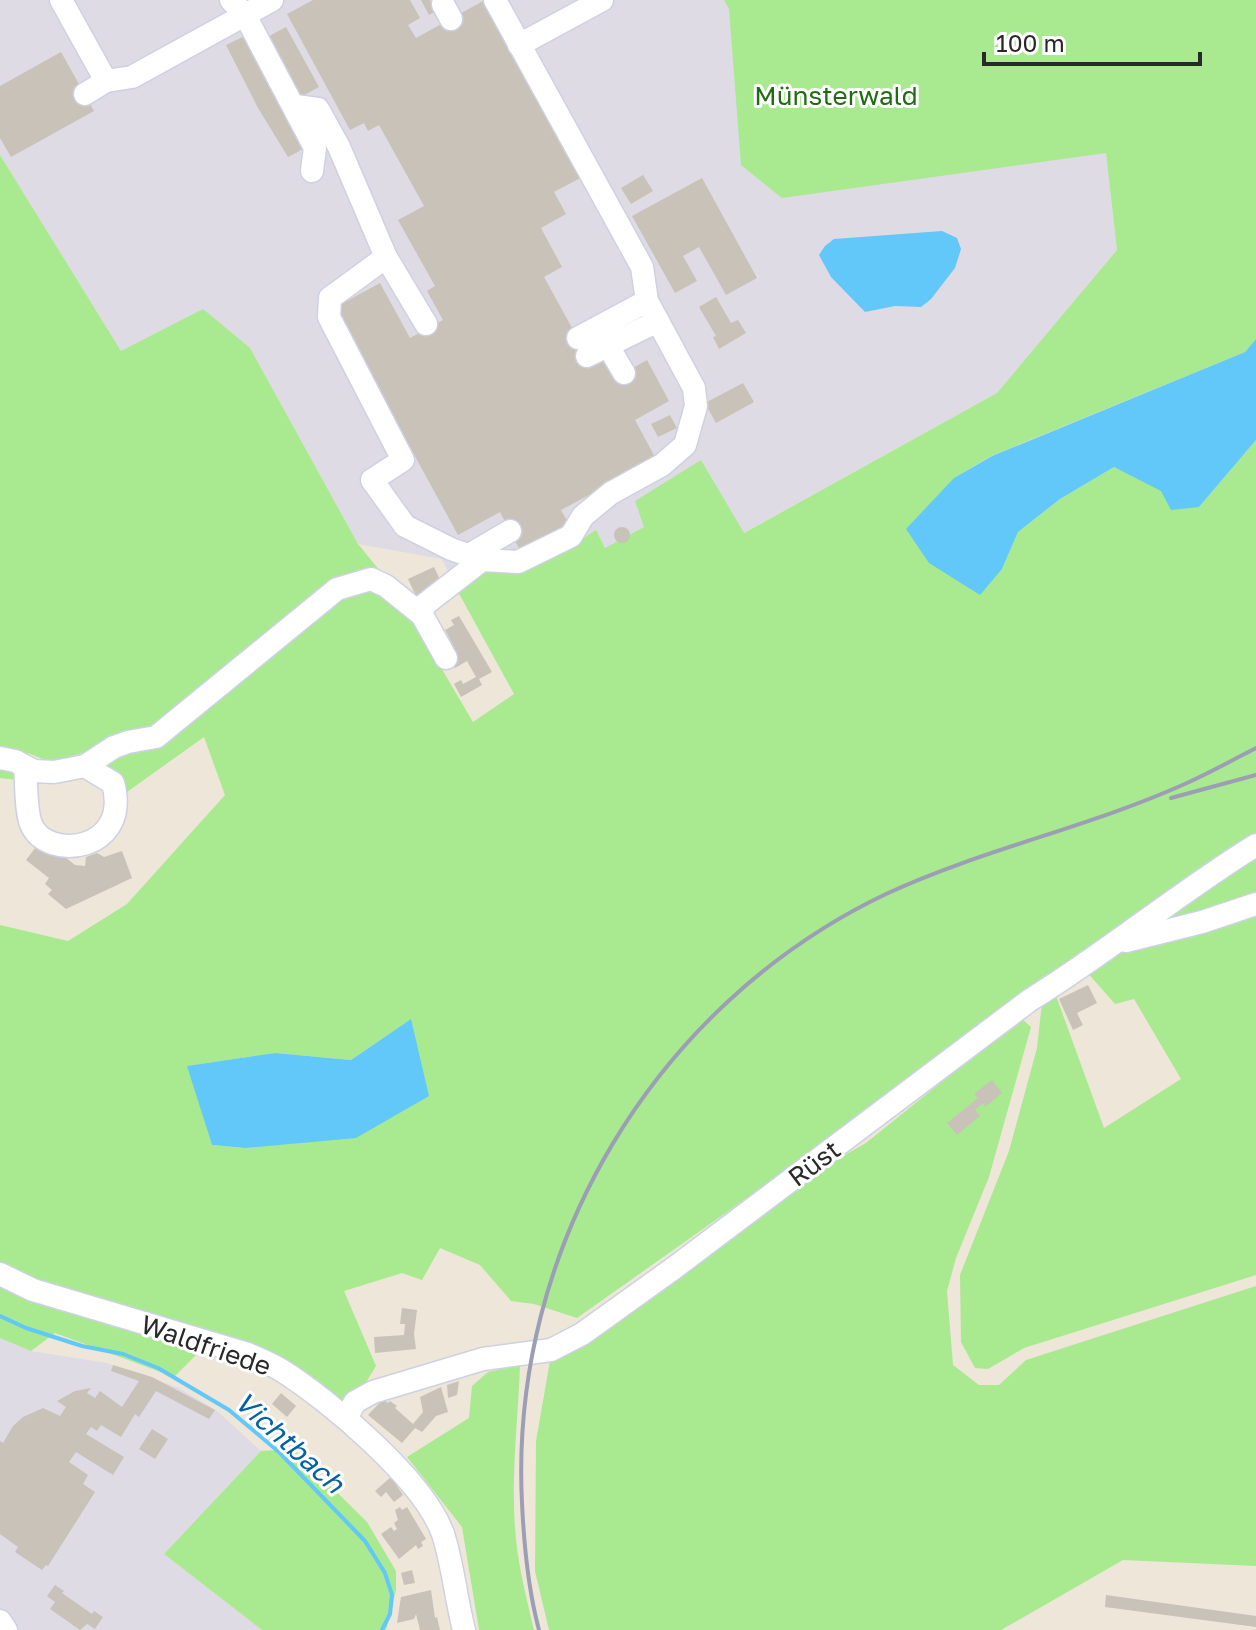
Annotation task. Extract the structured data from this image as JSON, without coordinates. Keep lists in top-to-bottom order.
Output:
{
  "streets": {
    "street": ["Rüst", "Waldfriede"]
  },
  "crossings": [
    ["Rüst", "Waldfriede"]
  ],
  "water": ["Vichtbach"],
  "parks": ["Münsterwald"],
  "scale_bar": "100 m"
}
